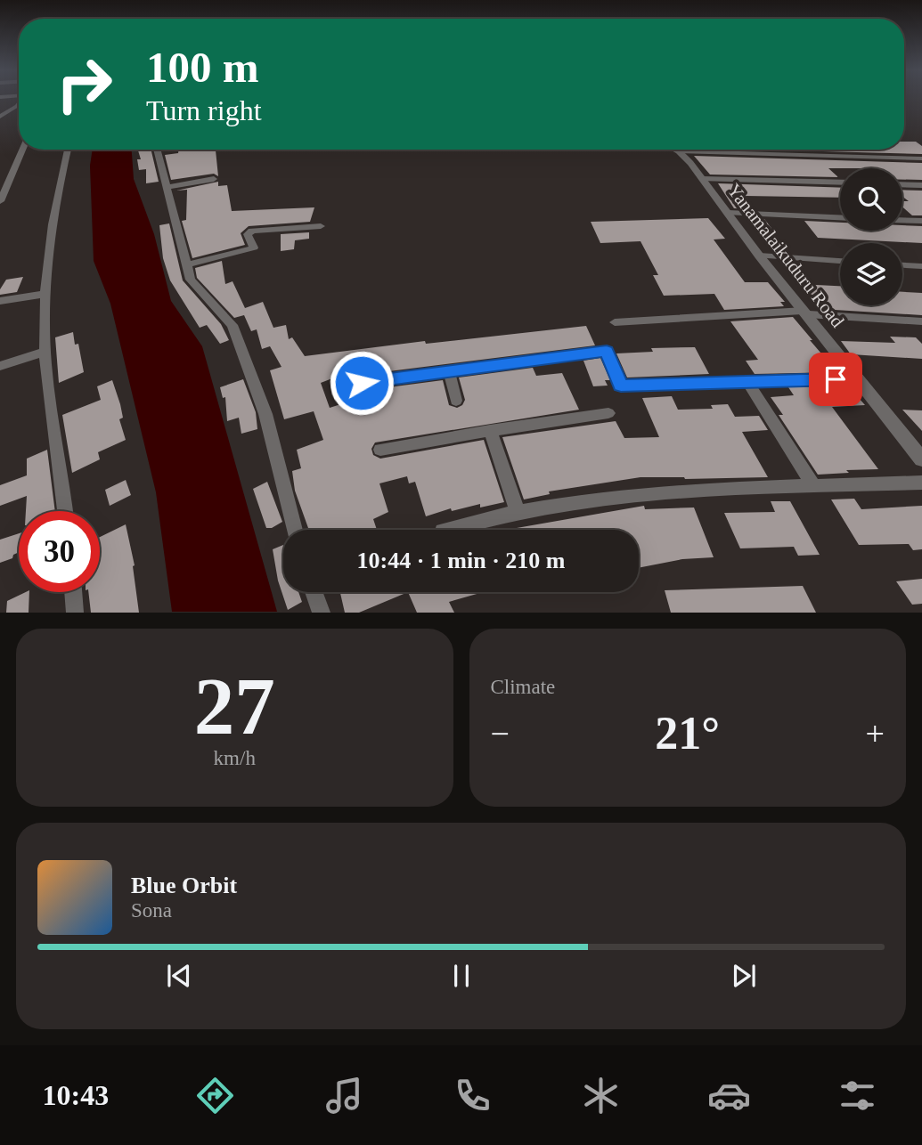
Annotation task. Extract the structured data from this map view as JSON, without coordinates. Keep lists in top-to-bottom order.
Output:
{
  "streets": {
    "street": ["Yanamalaikuduru Road"]
  },
  "page": {
    "turn": ["100 m", "Turn right"],
    "limit": "30",
    "trip": "10:44 · 1 min · 210 m",
    "tile": [
      ["27", "km/h"],
      "Climate"
    ],
    "heat": ["−", "21°", "+"],
    "song": ["Blue Orbit", "Sona"],
    "tabs": "10:43"
  }
}
